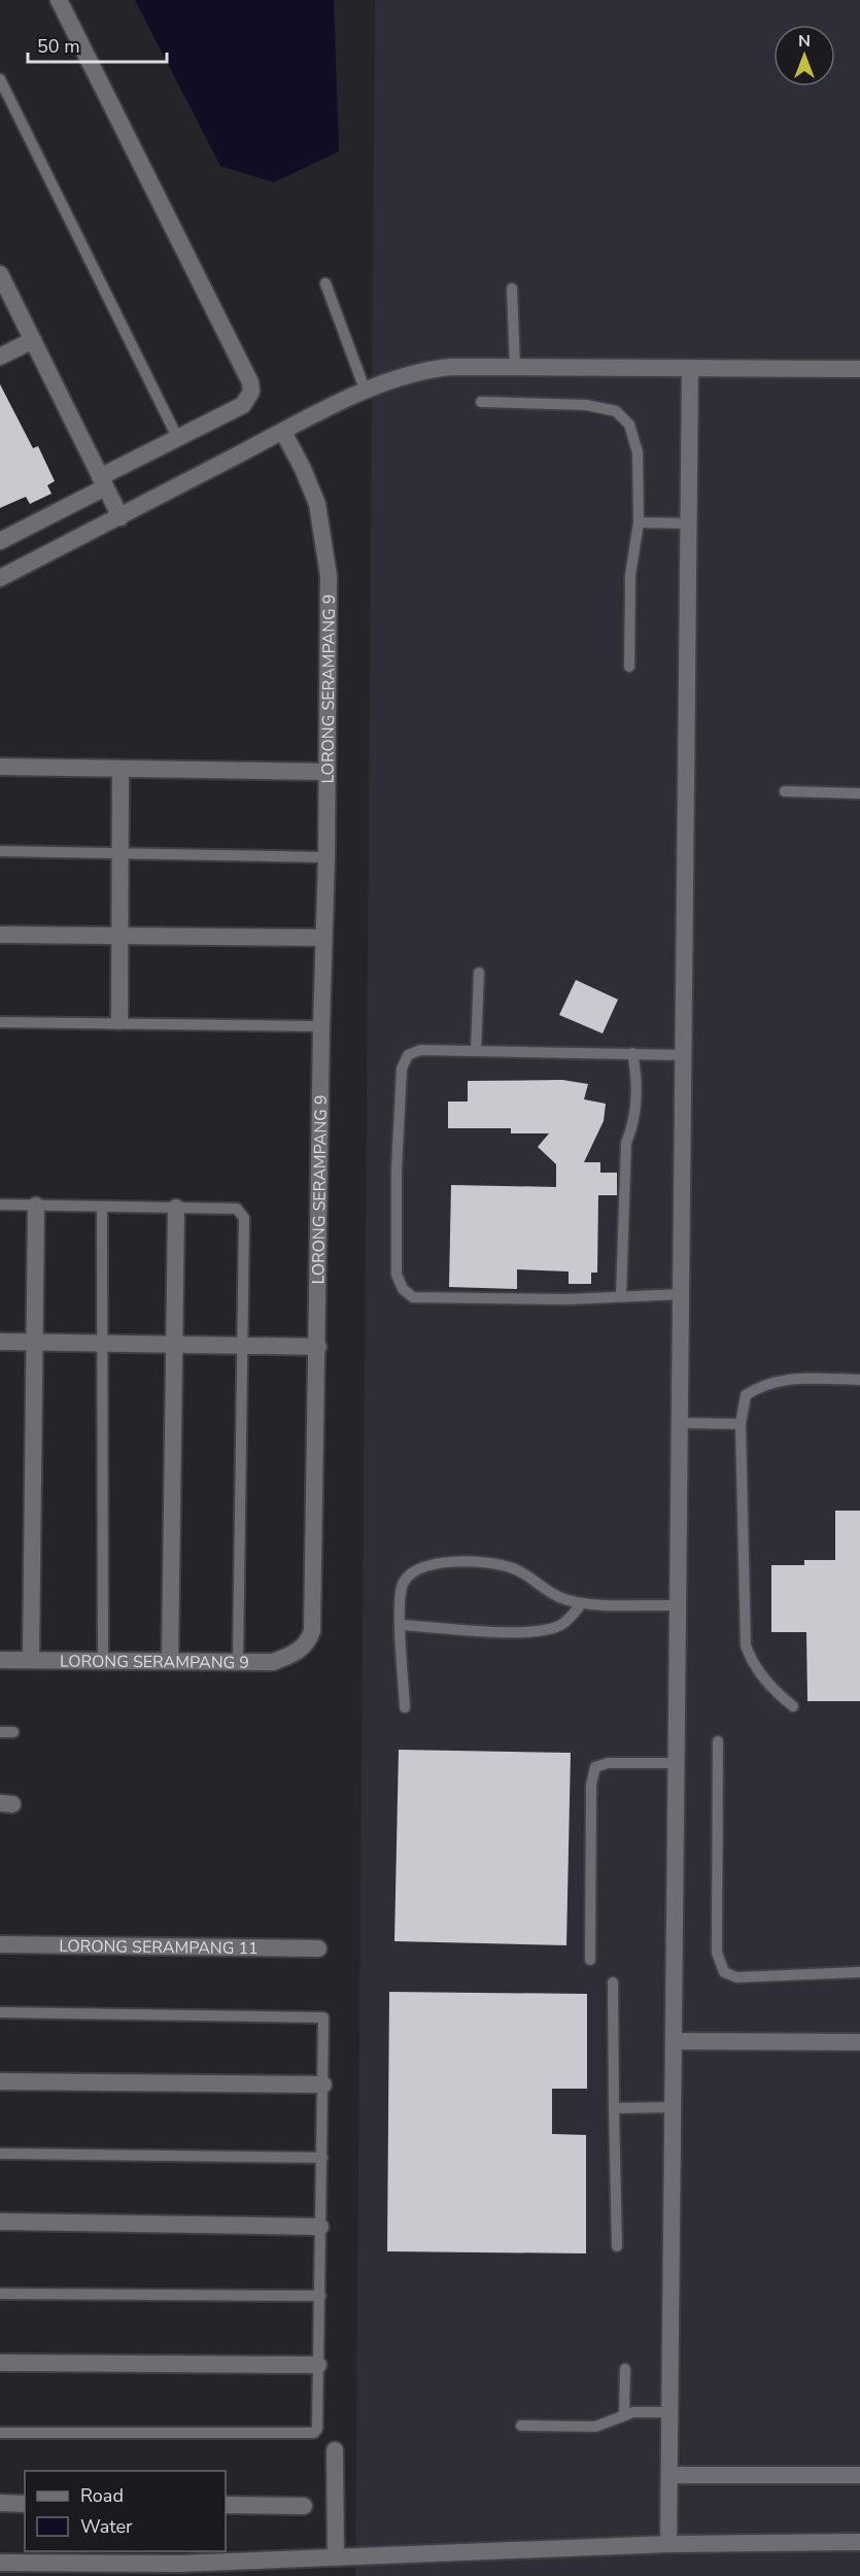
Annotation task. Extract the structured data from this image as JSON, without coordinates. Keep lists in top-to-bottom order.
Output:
{
  "streets": {
    "street": ["LORONG SERAMPANG 9", "LORONG SERAMPANG 11"]
  },
  "legend": ["Road", "Water"],
  "scale_bar": "50 m",
  "north": "top"
}
